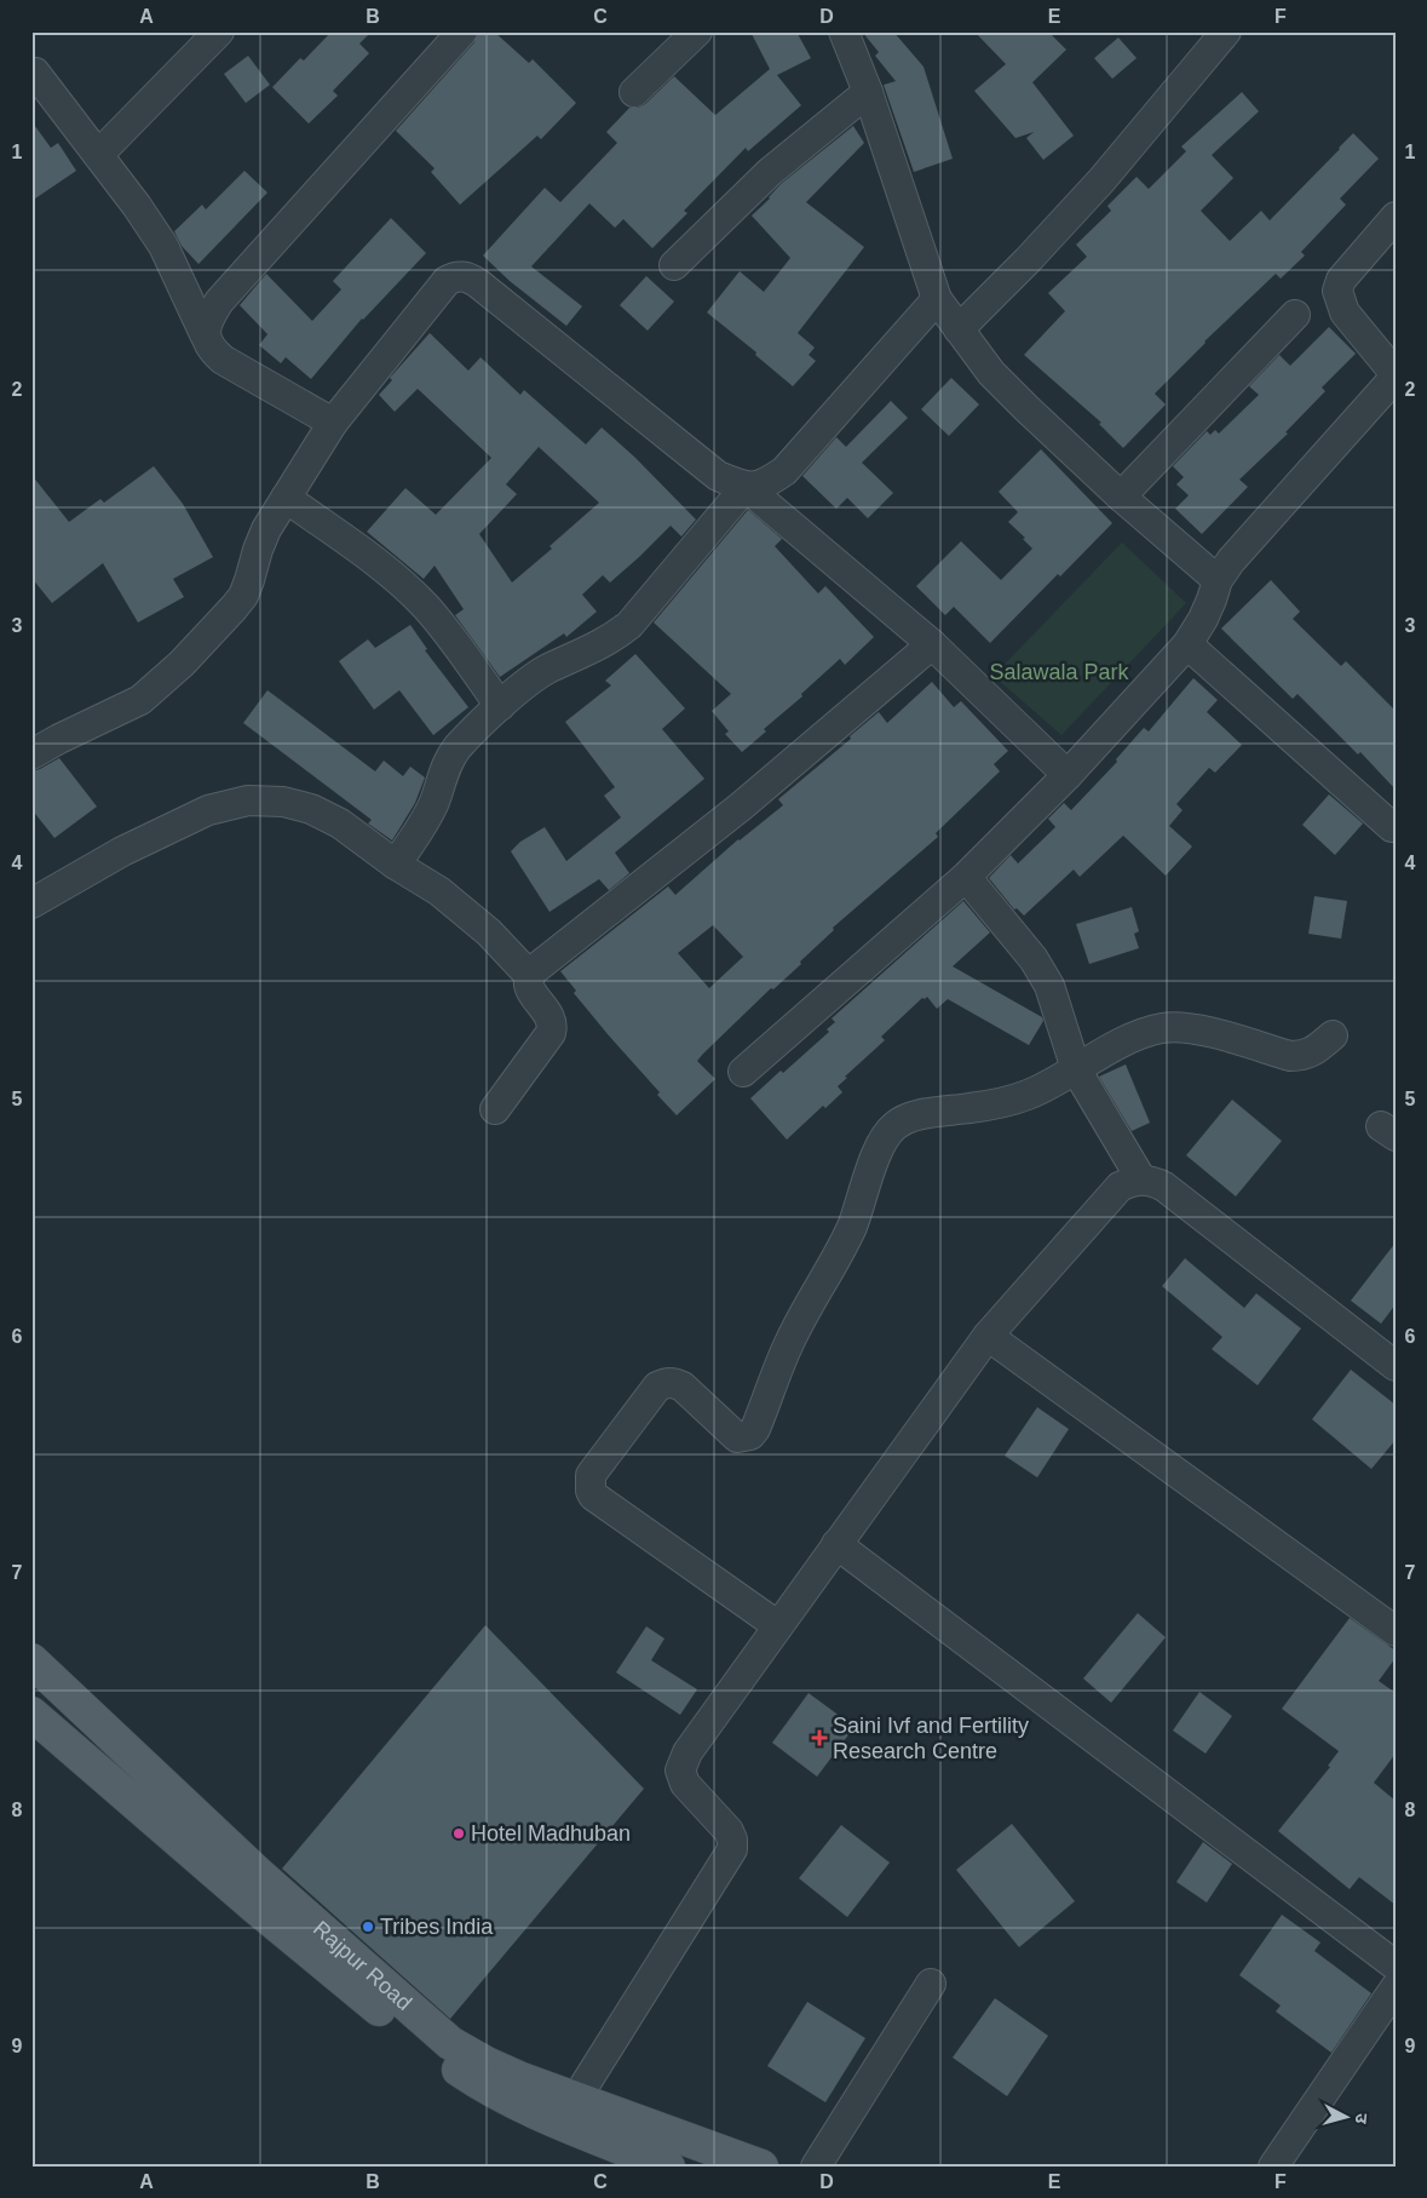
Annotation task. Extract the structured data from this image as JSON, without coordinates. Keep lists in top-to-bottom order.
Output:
{
  "streets": {
    "main road": ["Rajpur Road"]
  },
  "parks": ["Salawala Park"],
  "places": {
    "health": ["Saini Ivf and Fertility Research Centre"],
    "other": ["Hotel Madhuban", "Tribes India"]
  },
  "north": "right",
  "grid": {
    "columns": [
      "A",
      "B",
      "C",
      "D",
      "E",
      "F"
    ],
    "rows": [
      "1",
      "2",
      "3",
      "4",
      "5",
      "6",
      "7",
      "8",
      "9"
    ]
  }
}
